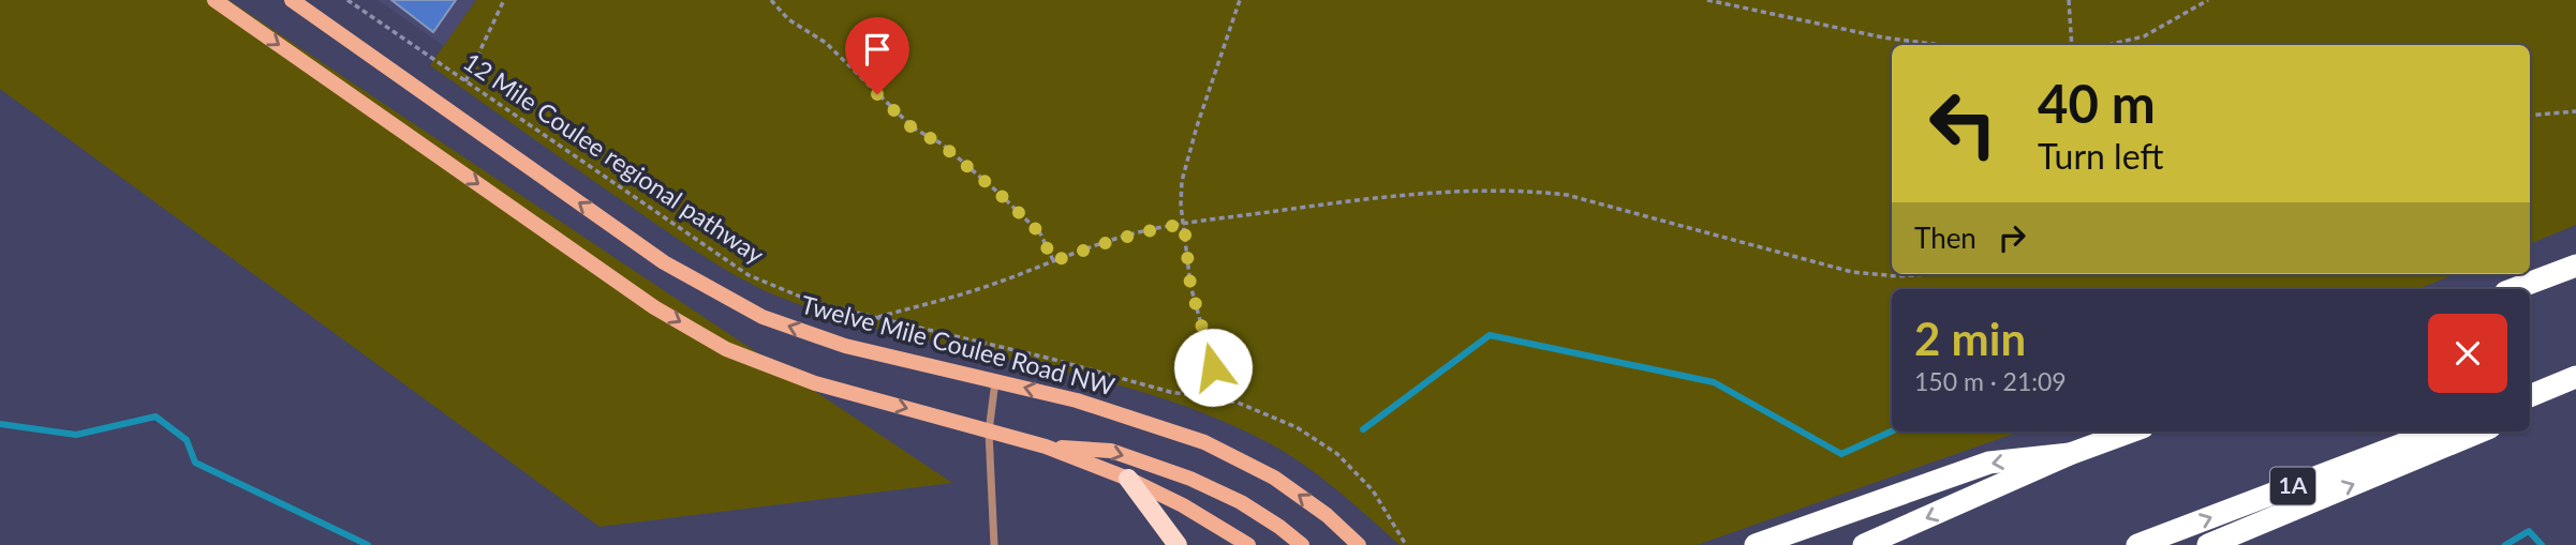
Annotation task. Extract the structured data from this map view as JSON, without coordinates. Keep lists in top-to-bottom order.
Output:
{
  "streets": {
    "highway": ["1A"],
    "main road": ["Twelve Mile Coulee Road NW"],
    "path": ["12 Mile Coulee regional pathway"]
  },
  "page": {
    "turn": ["40 m", "Turn left"],
    "then": "Then",
    "heading": ["2 min", "150 m · 21:09"]
  }
}
